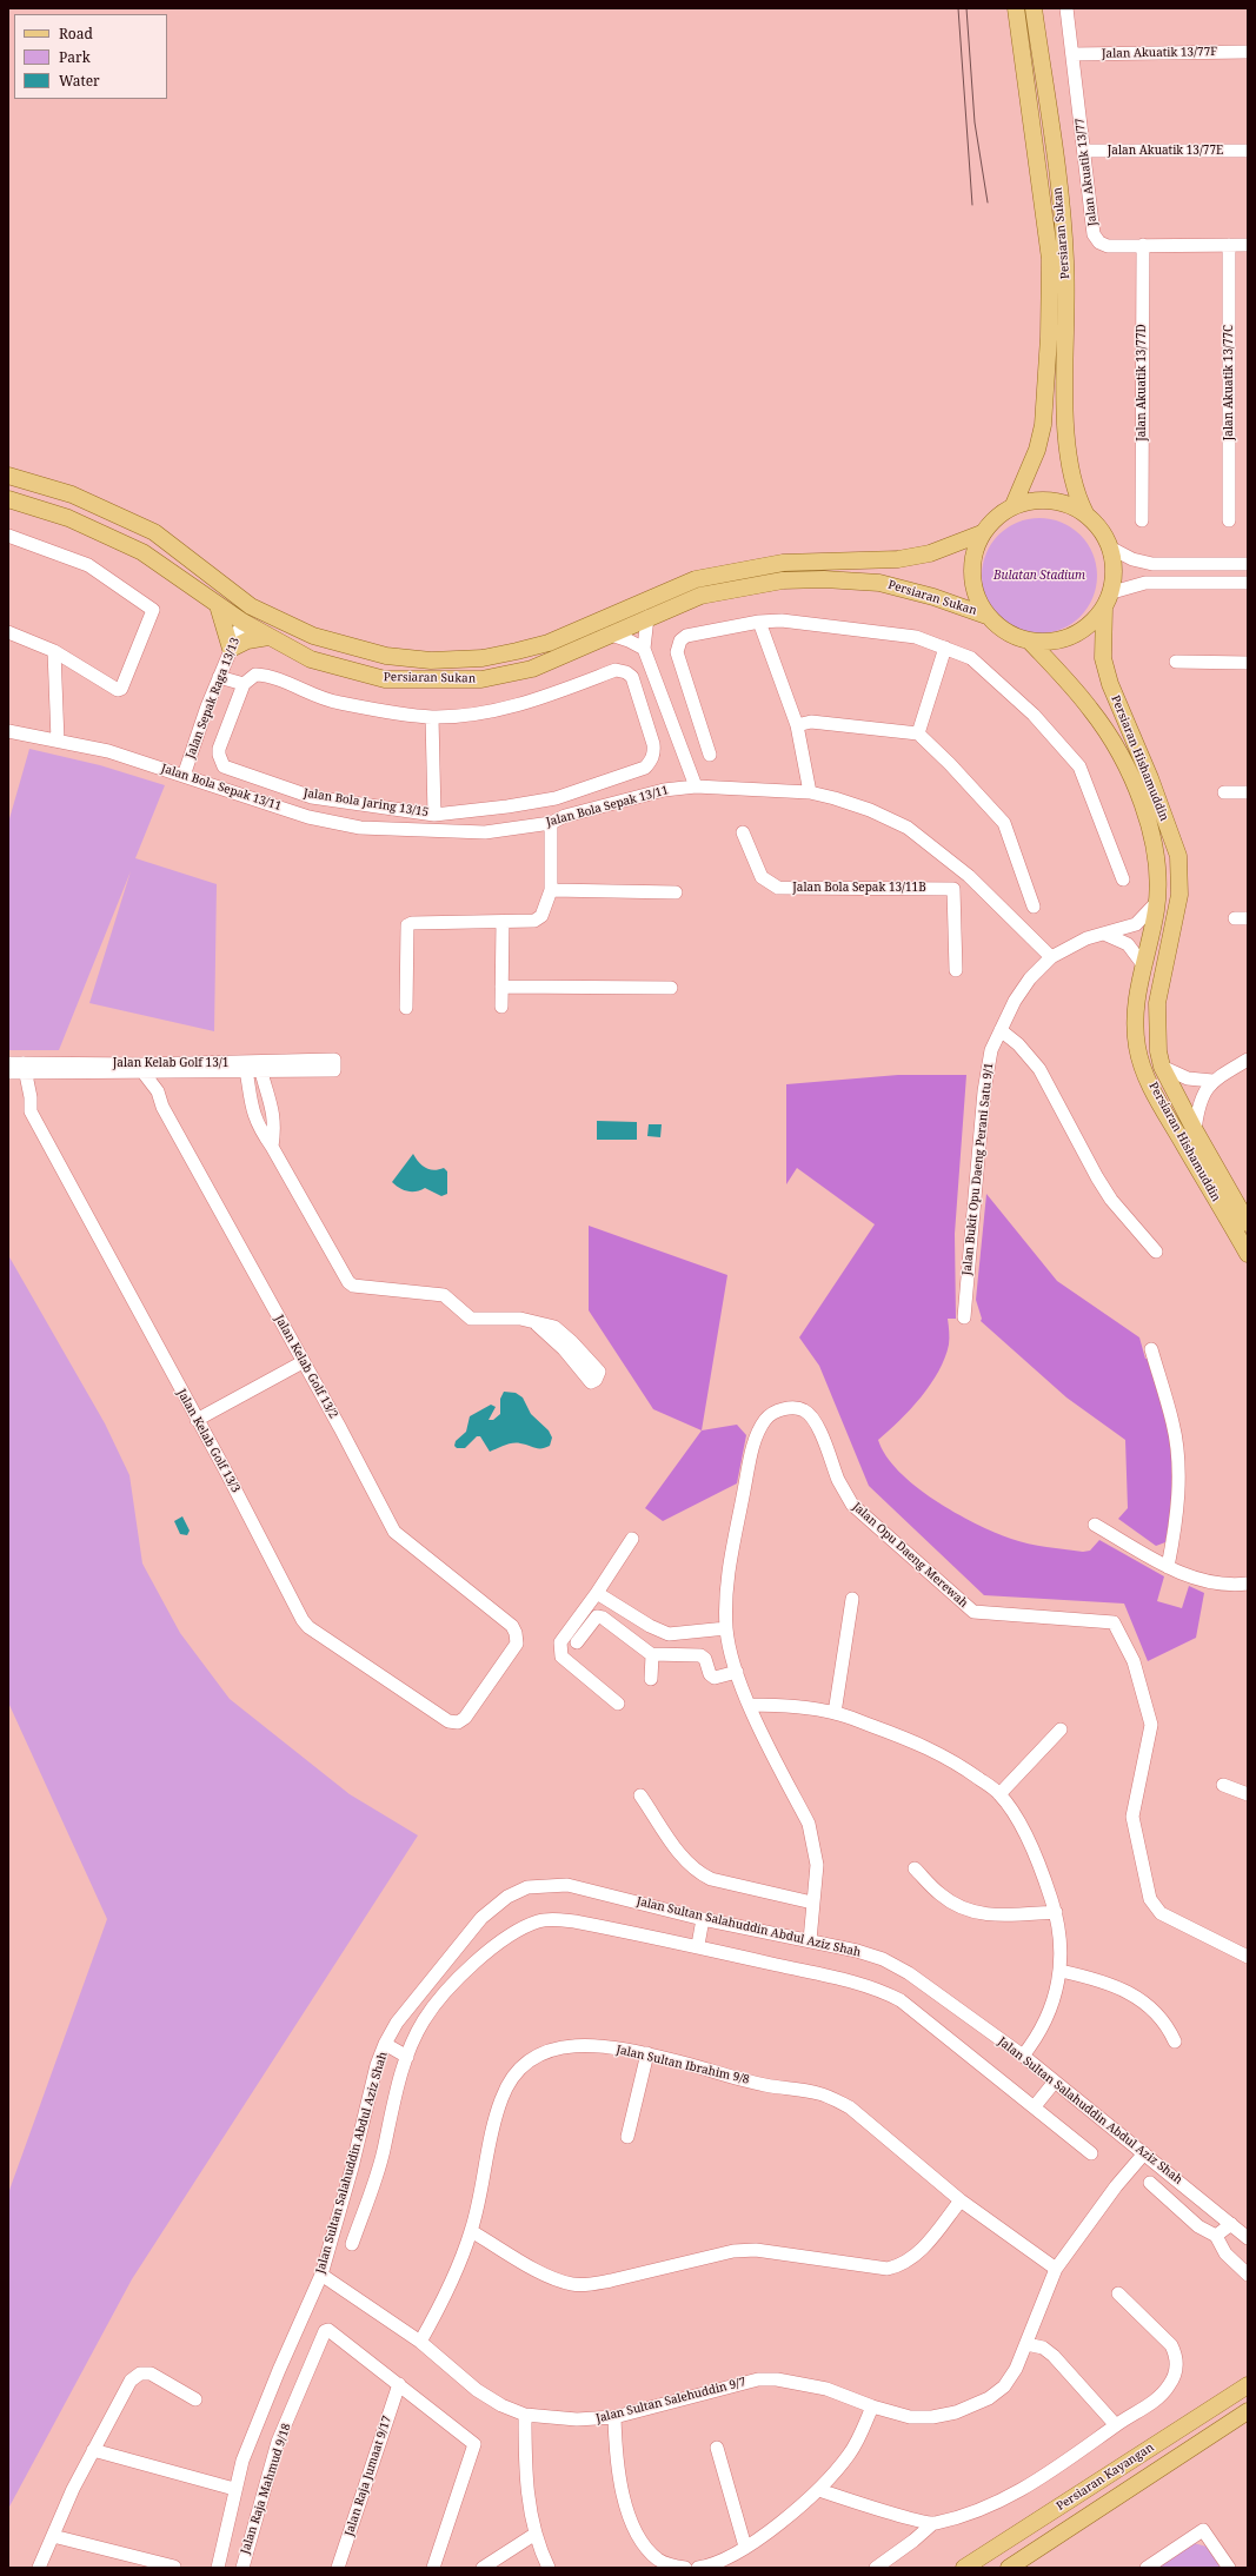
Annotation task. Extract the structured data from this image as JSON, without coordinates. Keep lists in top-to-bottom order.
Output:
{
  "streets": {
    "main road": ["Persiaran Sukan", "Persiaran Hishamuddin", "Persiaran Kayangan"],
    "street": [
      "Jalan Akuatik 13/77F",
      "Jalan Akuatik 13/77E",
      "Jalan Akuatik 13/77",
      "Jalan Akuatik 13/77D",
      "Jalan Akuatik 13/77C",
      "Jalan Sepak Raga 13/13",
      "Jalan Bola Sepak 13/11",
      "Jalan Bola Jaring 13/15",
      "Jalan Bola Sepak 13/11B",
      "Jalan Kelab Golf 13/1",
      "Jalan Bukit Opu Daeng Perani Satu 9/1",
      "Jalan Kelab Golf 13/2",
      "Jalan Kelab Golf 13/3",
      "Jalan Opu Daeng Merewah",
      "Jalan Sultan Salahuddin Abdul Aziz Shah",
      "Jalan Sultan Ibrahim 9/8",
      "Jalan Sultan Salehuddin 9/7",
      "Jalan Raja Jumaat 9/17",
      "Jalan Raja Mahmud 9/18"
    ]
  },
  "crossings": [
    ["Jalan Akuatik 13/77F", "Jalan Akuatik 13/77"],
    ["Jalan Akuatik 13/77E", "Jalan Akuatik 13/77"],
    ["Jalan Akuatik 13/77", "Jalan Akuatik 13/77D"],
    ["Jalan Akuatik 13/77", "Jalan Akuatik 13/77C"],
    ["Persiaran Sukan", "Jalan Sepak Raga 13/13"],
    ["Persiaran Sukan", "Persiaran Hishamuddin"],
    ["Jalan Sepak Raga 13/13", "Jalan Bola Sepak 13/11"],
    ["Persiaran Hishamuddin", "Jalan Bukit Opu Daeng Perani Satu 9/1"],
    ["Jalan Bola Sepak 13/11", "Jalan Bukit Opu Daeng Perani Satu 9/1"],
    ["Jalan Kelab Golf 13/1", "Jalan Kelab Golf 13/2"],
    ["Jalan Kelab Golf 13/1", "Jalan Kelab Golf 13/3"],
    ["Jalan Kelab Golf 13/2", "Jalan Kelab Golf 13/3"],
    ["Jalan Opu Daeng Merewah", "Jalan Sultan Salahuddin Abdul Aziz Shah"],
    ["Jalan Sultan Salahuddin Abdul Aziz Shah", "Jalan Sultan Salehuddin 9/7"],
    ["Jalan Sultan Ibrahim 9/8", "Jalan Sultan Salehuddin 9/7"],
    ["Jalan Raja Jumaat 9/17", "Jalan Raja Mahmud 9/18"]
  ],
  "parks": ["Bulatan Stadium"],
  "legend": ["Road", "Park", "Water"]
}
